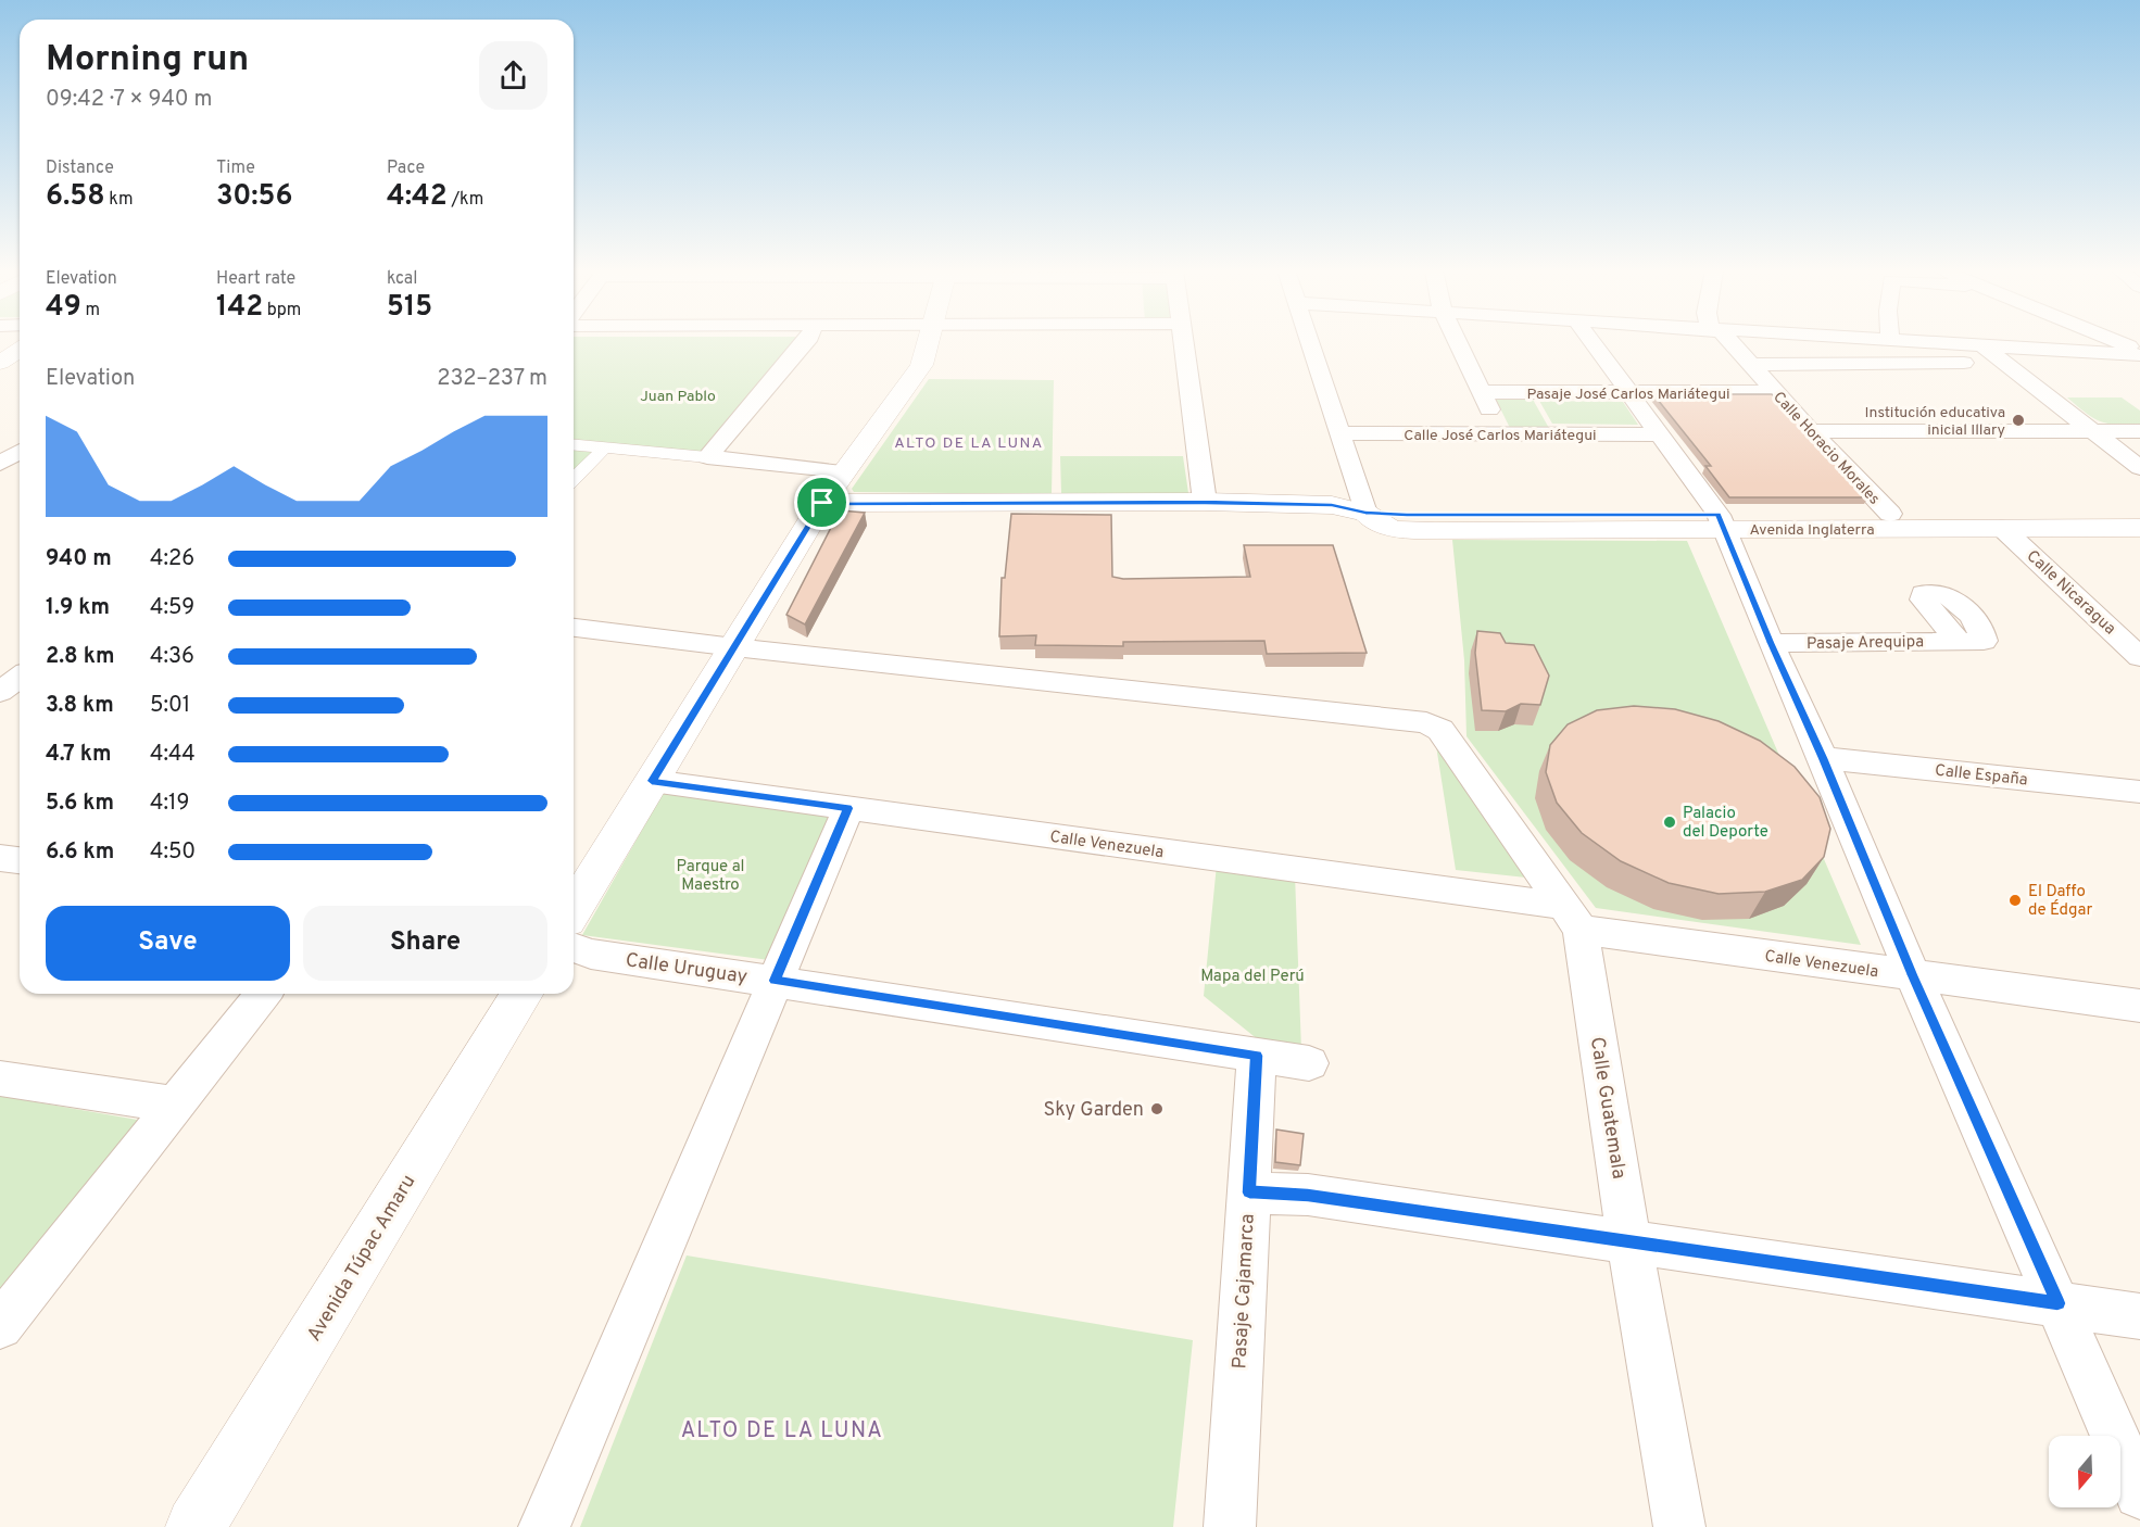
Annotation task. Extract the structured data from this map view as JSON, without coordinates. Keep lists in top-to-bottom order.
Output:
{
  "streets": {
    "street": [
      "Pasaje José Carlos Mariátegui",
      "Calle José Carlos Mariátegui",
      "Calle Horacio Morales",
      "Avenida Inglaterra",
      "Calle Nicaragua",
      "Pasaje Arequipa",
      "Calle España",
      "Calle Venezuela",
      "Calle Uruguay",
      "Calle Guatemala",
      "Avenida Túpac Amaru",
      "Pasaje Cajamarca"
    ]
  },
  "crossings": [
    ["Pasaje José Carlos Mariátegui", "Calle Horacio Morales"],
    ["Calle Horacio Morales", "Avenida Inglaterra"],
    ["Avenida Inglaterra", "Calle Nicaragua"],
    ["Calle Venezuela", "Calle Guatemala"],
    ["Calle Uruguay", "Pasaje Cajamarca"]
  ],
  "districts": ["ALTO DE LA LUNA", "ALTO DE LA LUNA"],
  "parks": ["Juan Pablo", "Parque al Maestro", "Mapa del Perú"],
  "places": [
    "Institución educativa inicial Illary",
    "Palacio del Deporte",
    "El Daffo de Édgar",
    "Sky Garden"
  ],
  "north": "bottom",
  "page": {
    "heading": ["Morning run", "09:42 · 7 × 940 m"],
    "stats": [
      ["Distance", "6.58 km"],
      ["Time", "30:56"],
      ["Pace", "4:42 /km"],
      ["Elevation", "49 m"],
      ["Heart rate", "142 bpm"],
      ["kcal", "515"]
    ],
    "chart": ["Elevation", "232–237 m"],
    "list": [
      {
        "name": "940 m",
        "note": "4:26"
      },
      {
        "name": "1.9 km",
        "note": "4:59"
      },
      {
        "name": "2.8 km",
        "note": "4:36"
      },
      {
        "name": "3.8 km",
        "note": "5:01"
      },
      {
        "name": "4.7 km",
        "note": "4:44"
      },
      {
        "name": "5.6 km",
        "note": "4:19"
      },
      {
        "name": "6.6 km",
        "note": "4:50"
      }
    ],
    "buttons": ["Save", "Share"]
  }
}
